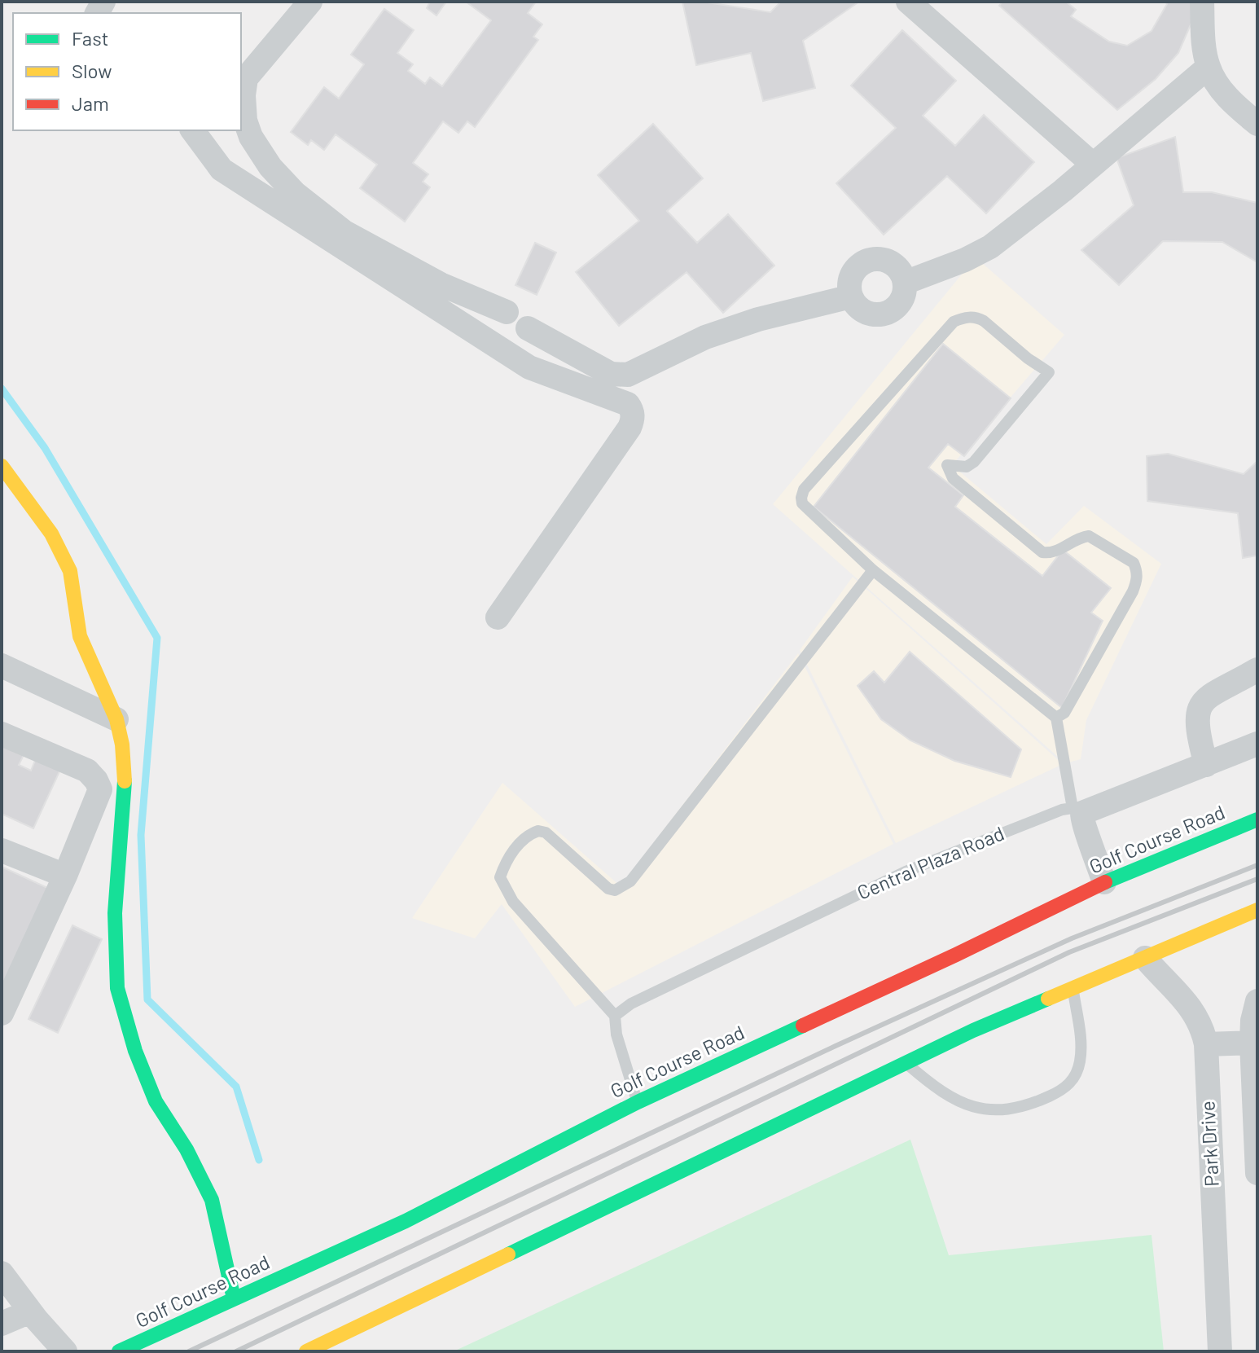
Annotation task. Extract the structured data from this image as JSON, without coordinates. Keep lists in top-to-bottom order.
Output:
{
  "streets": {
    "main road": ["Golf Course Road"],
    "street": ["Central Plaza Road", "Park Drive"]
  },
  "legend": ["Fast", "Slow", "Jam"]
}
